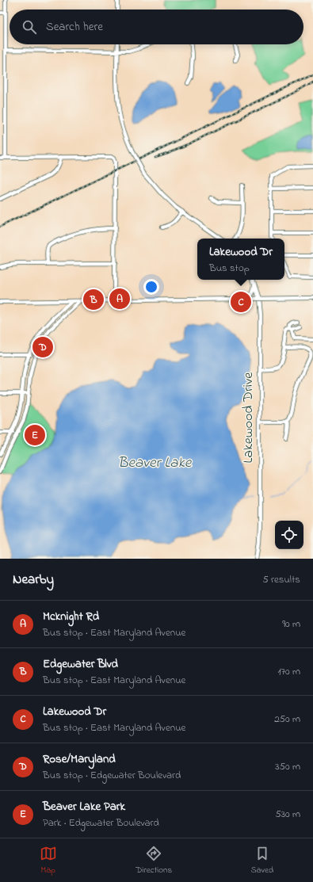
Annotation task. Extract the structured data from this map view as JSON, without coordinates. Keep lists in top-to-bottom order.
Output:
{
  "streets": {
    "street": ["Lakewood Drive"]
  },
  "water": ["Beaver Lake"],
  "page": {
    "search": "Search here",
    "popup": ["Lakewood Dr", "Bus stop"],
    "pins": [
      "A",
      "B",
      "C",
      "D",
      "E"
    ],
    "heading": ["Nearby", "5 results"],
    "list": [
      {
        "mark": "A",
        "name": "Mcknight Rd",
        "note": "Bus stop · East Maryland Avenue",
        "value": "90 m"
      },
      {
        "mark": "B",
        "name": "Edgewater Blvd",
        "note": "Bus stop · East Maryland Avenue",
        "value": "170 m"
      },
      {
        "mark": "C",
        "name": "Lakewood Dr",
        "note": "Bus stop · East Maryland Avenue",
        "value": "250 m"
      },
      {
        "mark": "D",
        "name": "Rose/Maryland",
        "note": "Bus stop · Edgewater Boulevard",
        "value": "350 m"
      },
      {
        "mark": "E",
        "name": "Beaver Lake Park",
        "note": "Park · Edgewater Boulevard",
        "value": "530 m"
      }
    ],
    "nav": ["Map", "Directions", "Saved"]
  }
}
